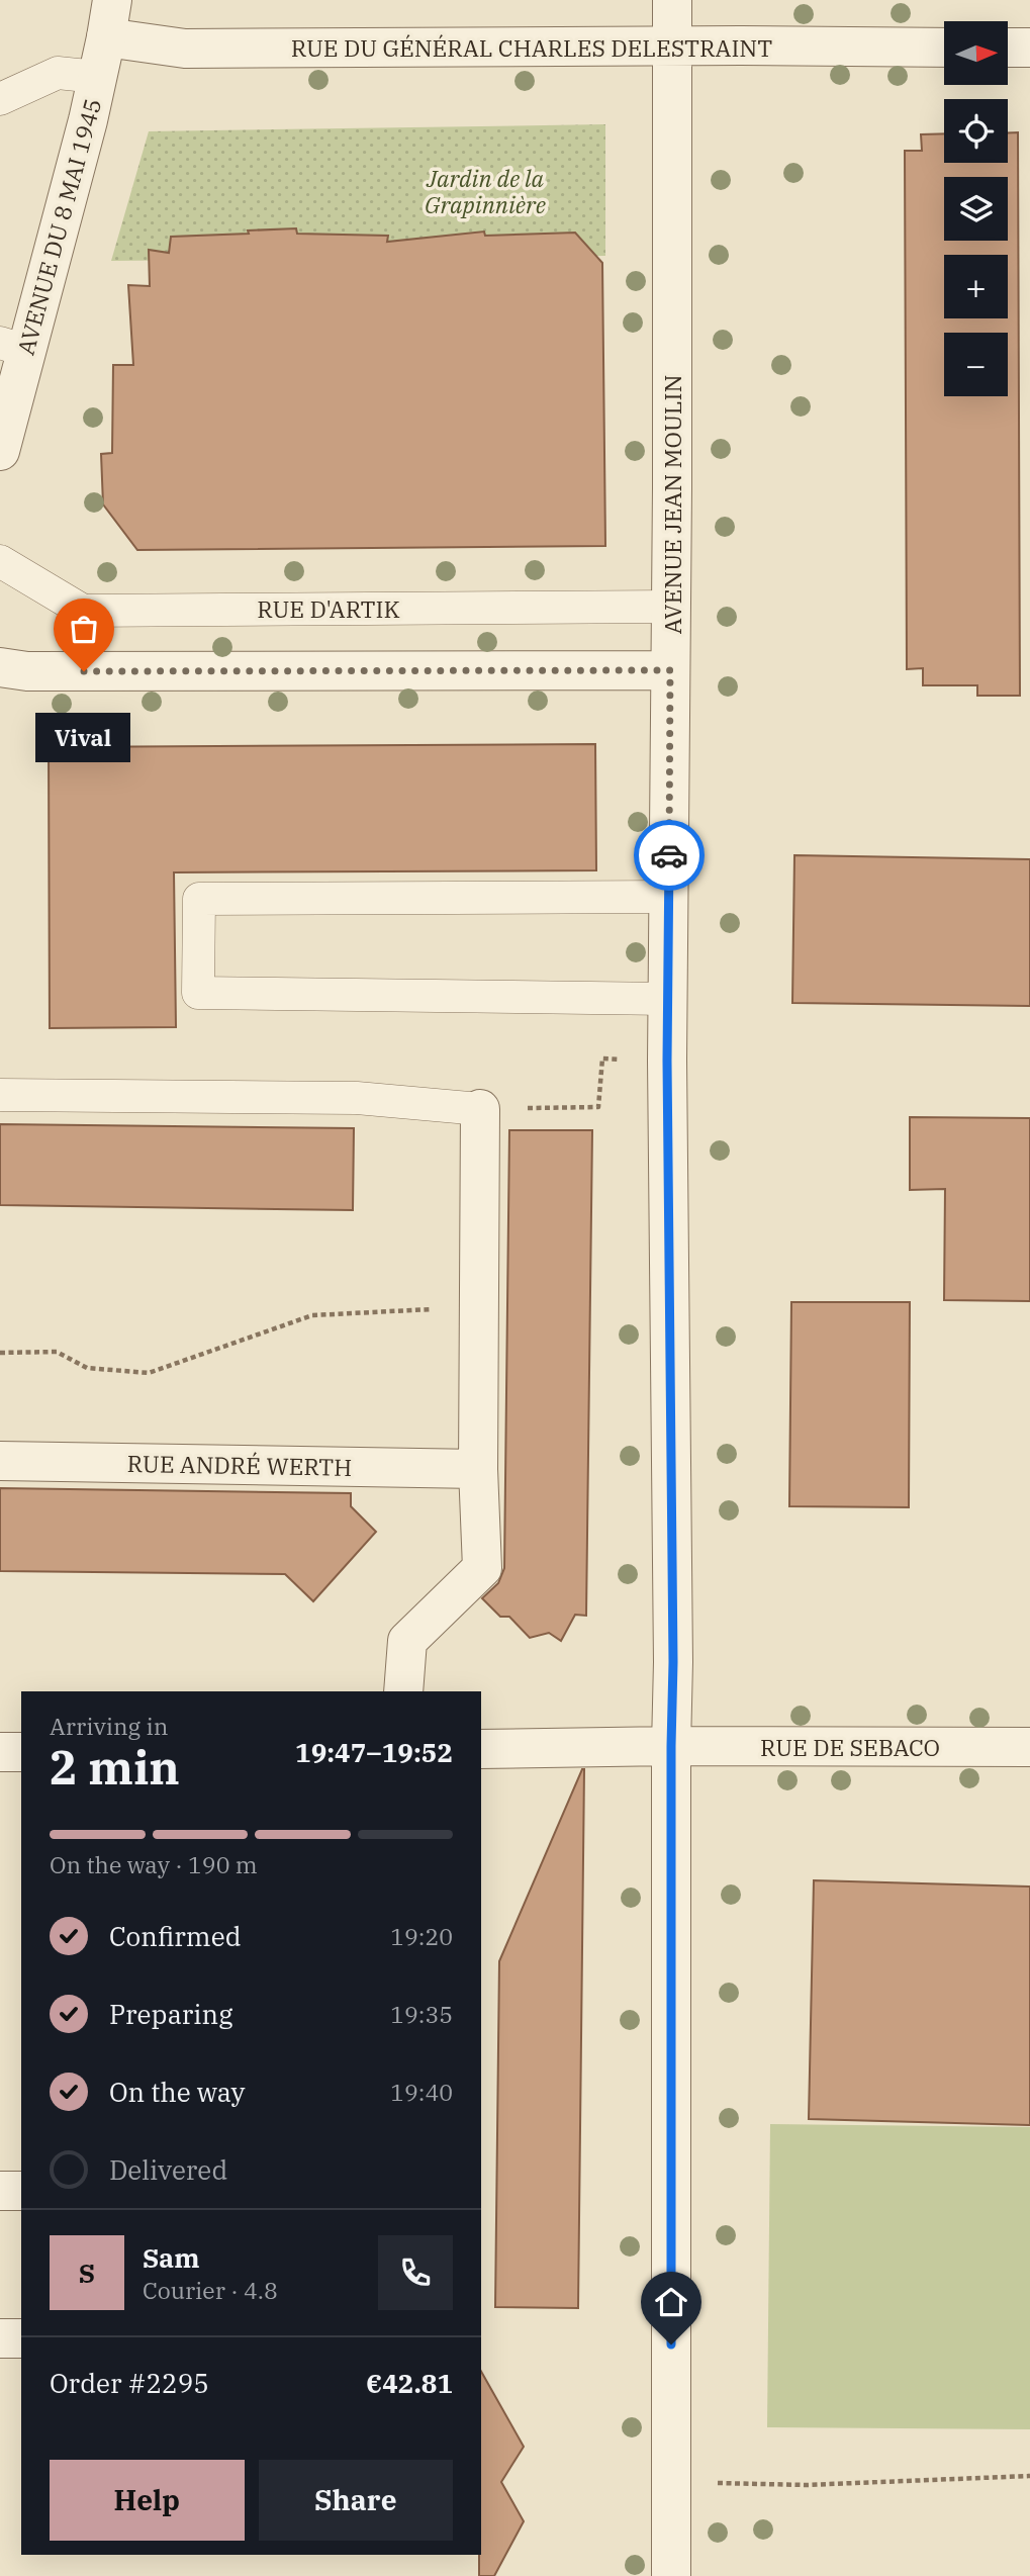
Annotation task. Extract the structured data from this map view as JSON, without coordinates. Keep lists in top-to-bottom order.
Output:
{
  "streets": {
    "street": [
      "RUE DU GÉNÉRAL CHARLES DELESTRAINT",
      "AVENUE DU 8 MAI 1945",
      "AVENUE JEAN MOULIN",
      "RUE ANDRÉ WERTH",
      "RUE DE SEBACO"
    ],
    "lane": ["RUE D'ARTIK"]
  },
  "crossings": [
    ["RUE DU GÉNÉRAL CHARLES DELESTRAINT", "AVENUE DU 8 MAI 1945"],
    ["RUE DU GÉNÉRAL CHARLES DELESTRAINT", "AVENUE JEAN MOULIN"],
    ["AVENUE JEAN MOULIN", "RUE D'ARTIK"],
    ["AVENUE JEAN MOULIN", "RUE DE SEBACO"]
  ],
  "parks": ["Jardin de la Grapinnière"],
  "places": ["Vival"],
  "north": "right",
  "page": {
    "map_buttons": ["+", "−"],
    "bubble": "Vival",
    "heading": ["2 min", "Arriving in", "19:47–19:52"],
    "panel": [
      "Sam",
      "Courier · 4.8",
      "Order #2295",
      "€42.81"
    ],
    "bar": "On the way · 190 m",
    "list": [
      ["Confirmed", "19:20"],
      ["Preparing", "19:35"],
      ["On the way", "19:40"],
      "Delivered"
    ],
    "round": "S",
    "buttons": ["Help", "Share"]
  }
}
